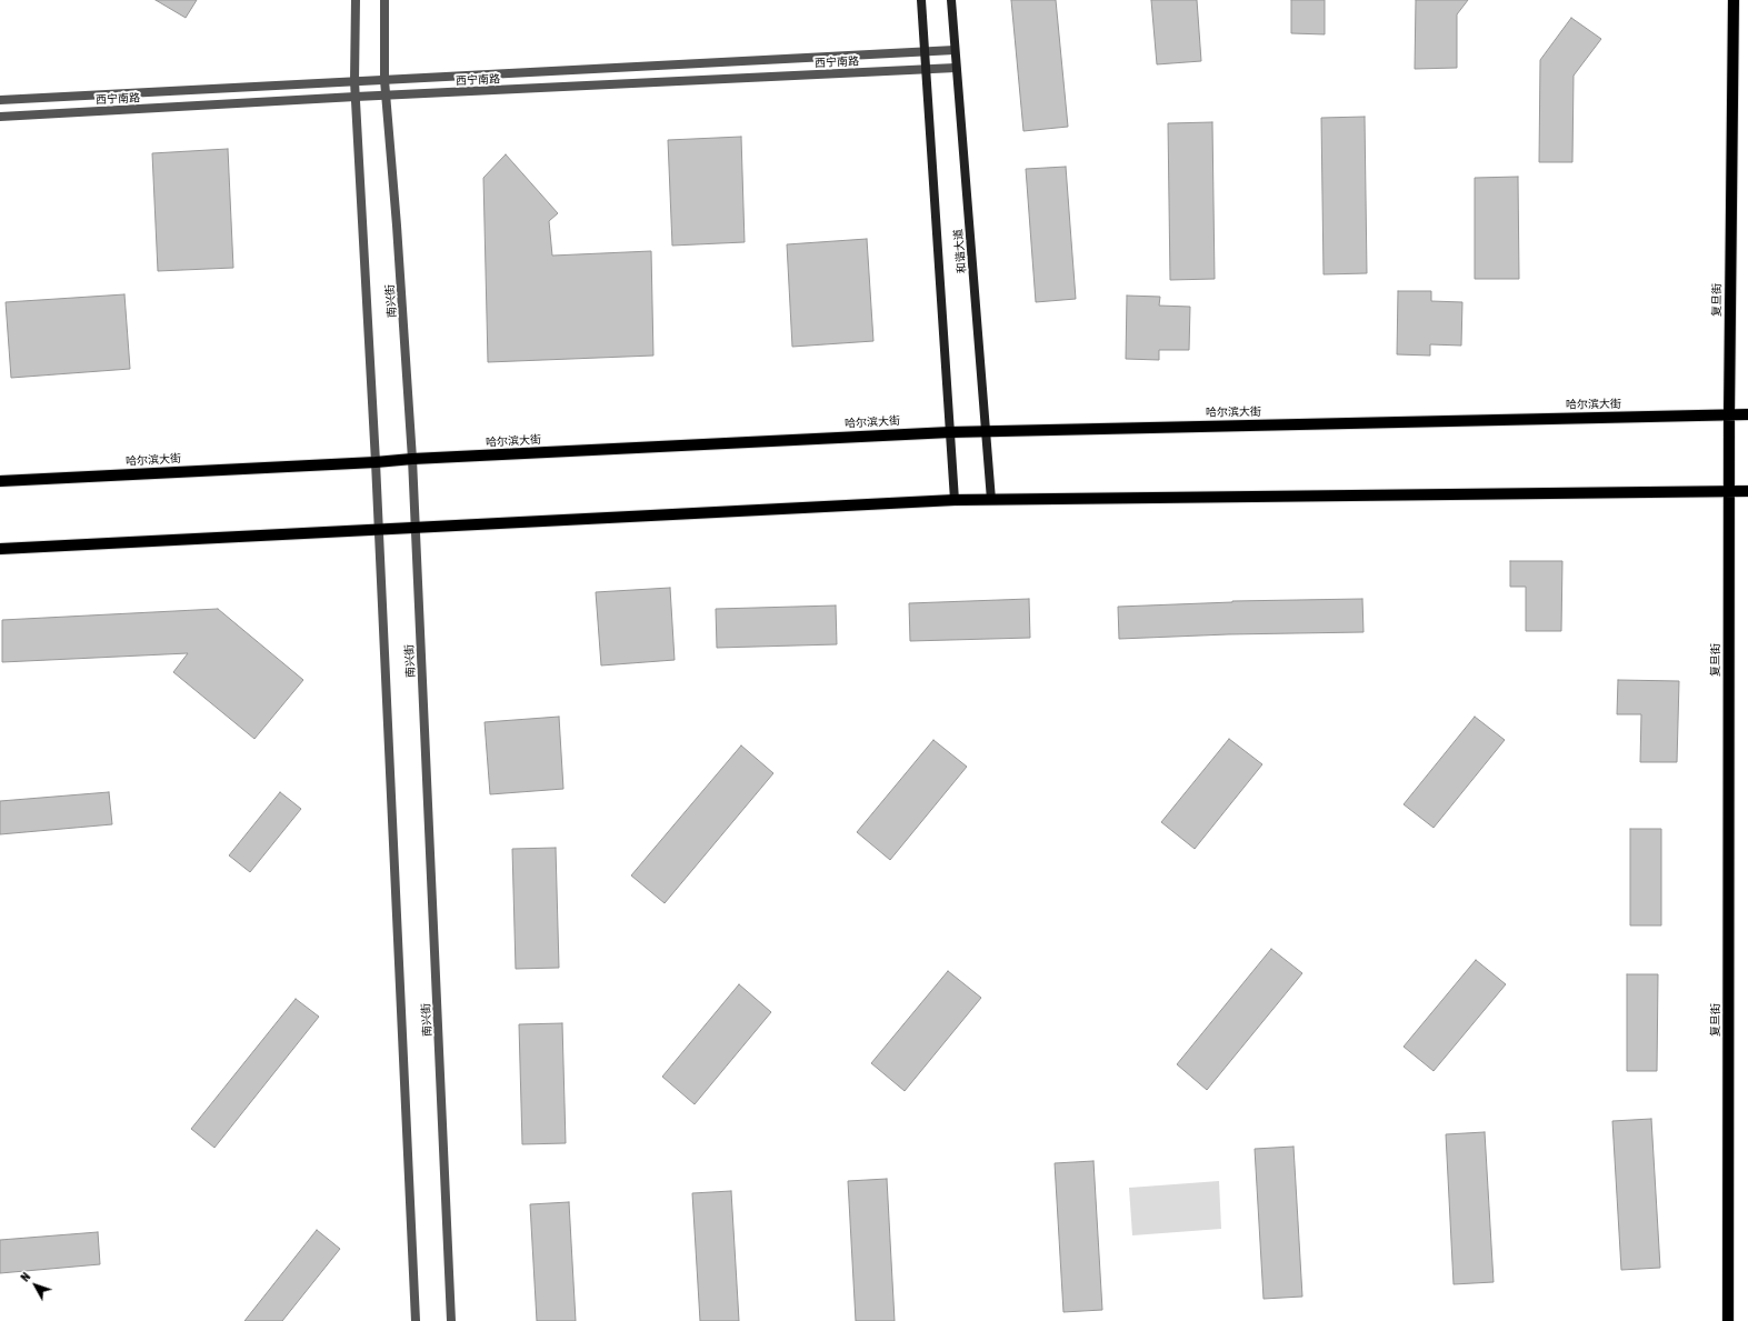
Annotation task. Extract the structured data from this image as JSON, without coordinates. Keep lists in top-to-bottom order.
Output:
{
  "streets": {
    "main road": ["和谐大道", "复旦街", "哈尔滨大街"],
    "street": ["西宁南路", "南兴街"]
  },
  "crossings": [
    ["西宁南路", "和谐大道"],
    ["西宁南路", "南兴街"],
    ["和谐大道", "哈尔滨大街"],
    ["复旦街", "哈尔滨大街"],
    ["南兴街", "哈尔滨大街"]
  ],
  "north": "top left"
}
